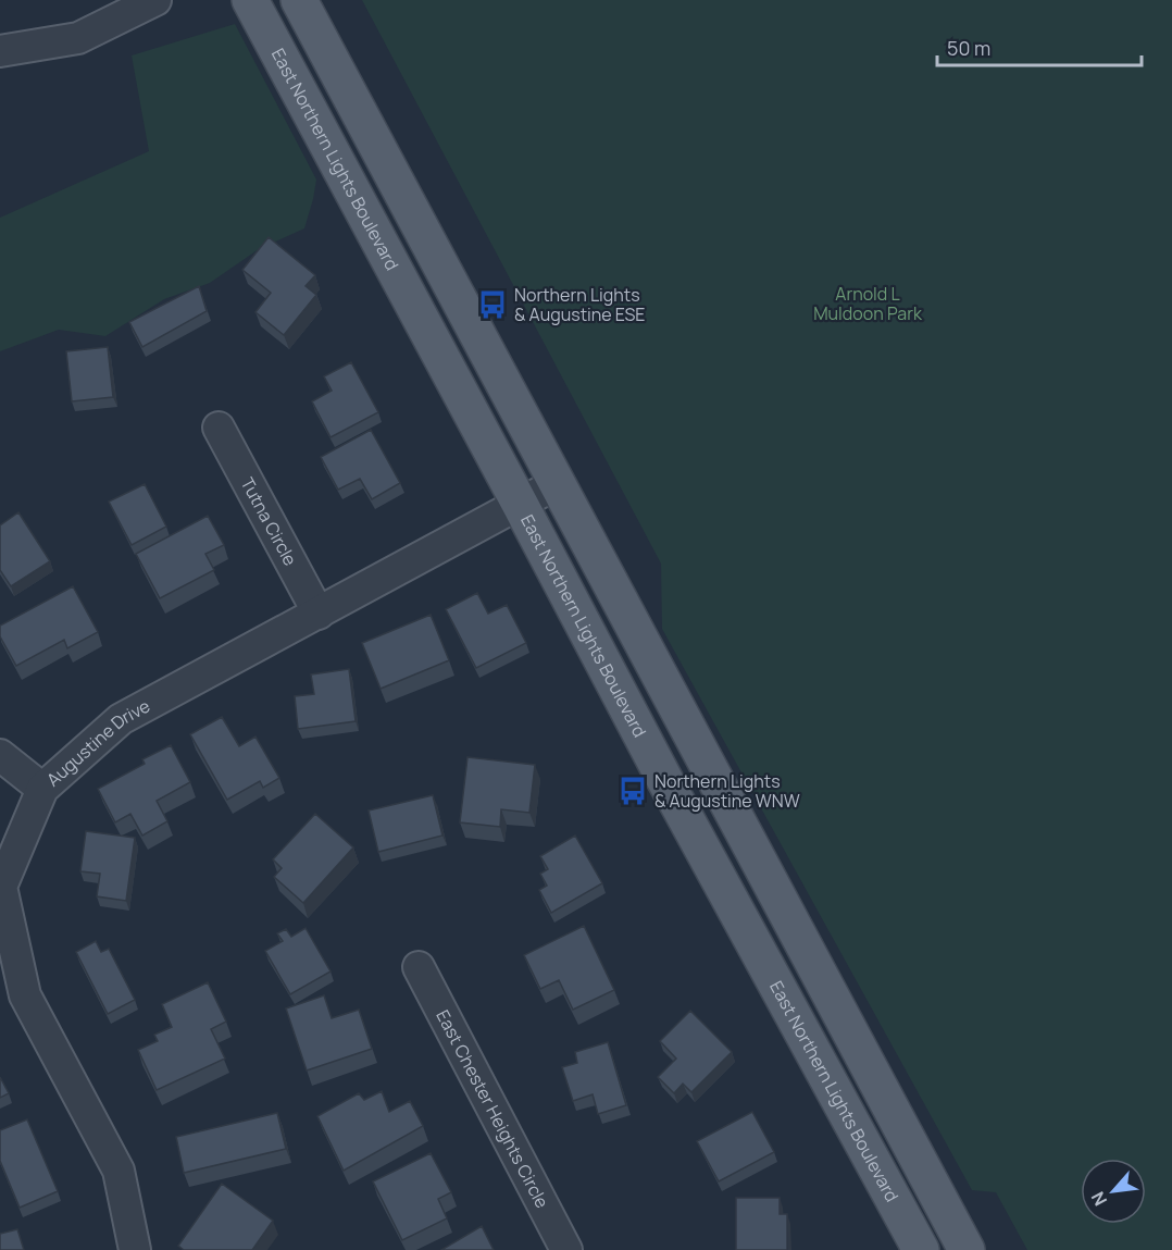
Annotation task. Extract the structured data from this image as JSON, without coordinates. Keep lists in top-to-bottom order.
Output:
{
  "streets": {
    "main road": ["East Northern Lights Boulevard"],
    "street": ["Tutna Circle", "Augustine Drive", "East Chester Heights Circle"]
  },
  "crossings": [
    ["East Northern Lights Boulevard", "Augustine Drive"],
    ["Tutna Circle", "Augustine Drive"]
  ],
  "parks": ["Arnold L Muldoon Park"],
  "places": {
    "bus stop": ["Northern Lights & Augustine ESE", "Northern Lights & Augustine WNW"]
  },
  "scale_bar": "50 m",
  "north": "bottom left"
}
